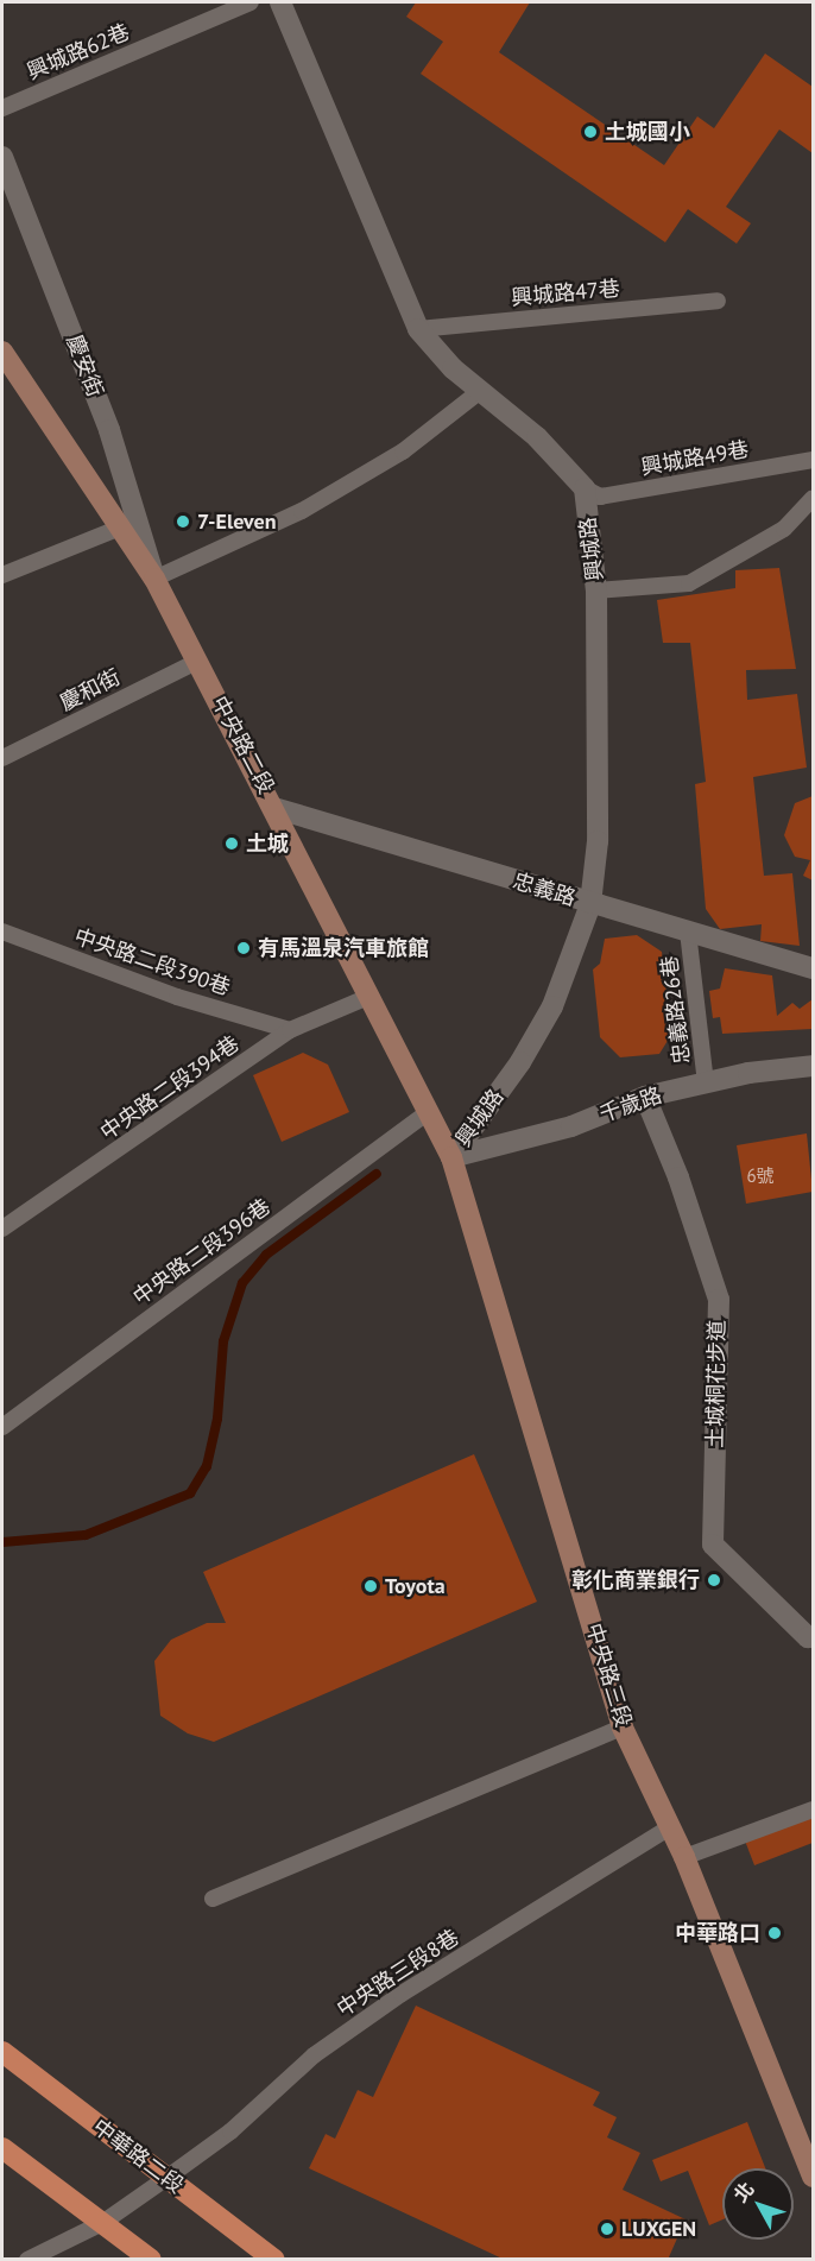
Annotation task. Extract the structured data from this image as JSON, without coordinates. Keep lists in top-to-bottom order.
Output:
{
  "streets": {
    "main road": ["中華路二段"],
    "street": [
      "慶安街",
      "興城路",
      "中央路二段",
      "忠義路",
      "千歲路",
      "土城桐花步道",
      "中央路三段"
    ],
    "lane": [
      "興城路62巷",
      "興城路47巷",
      "興城路49巷",
      "慶和街",
      "中央路二段390巷",
      "忠義路26巷",
      "中央路二段394巷",
      "中央路二段396巷",
      "中央路三段8巷"
    ]
  },
  "crossings": [
    ["興城路47巷", "興城路"],
    ["慶安街", "中央路二段"],
    ["興城路49巷", "興城路"],
    ["興城路", "中央路二段"],
    ["興城路", "忠義路"],
    ["興城路", "千歲路"],
    ["興城路", "中央路三段"],
    ["慶和街", "中央路二段"],
    ["中央路二段", "忠義路"],
    ["中央路二段", "中央路二段394巷"],
    ["中央路二段", "千歲路"],
    ["中央路二段", "中央路二段396巷"],
    ["中央路二段", "中央路三段"],
    ["忠義路", "忠義路26巷"],
    ["中央路二段390巷", "中央路二段394巷"],
    ["忠義路26巷", "千歲路"],
    ["千歲路", "土城桐花步道"],
    ["千歲路", "中央路三段"],
    ["中央路三段", "中央路三段8巷"],
    ["中央路三段8巷", "中華路二段"]
  ],
  "places": [
    "土城國小",
    "7-Eleven",
    "土城",
    "有馬溫泉汽車旅館",
    "彰化商業銀行",
    "Toyota",
    "中華路口",
    "LUXGEN"
  ],
  "house_numbers": ["6號"],
  "north": "top left"
}
